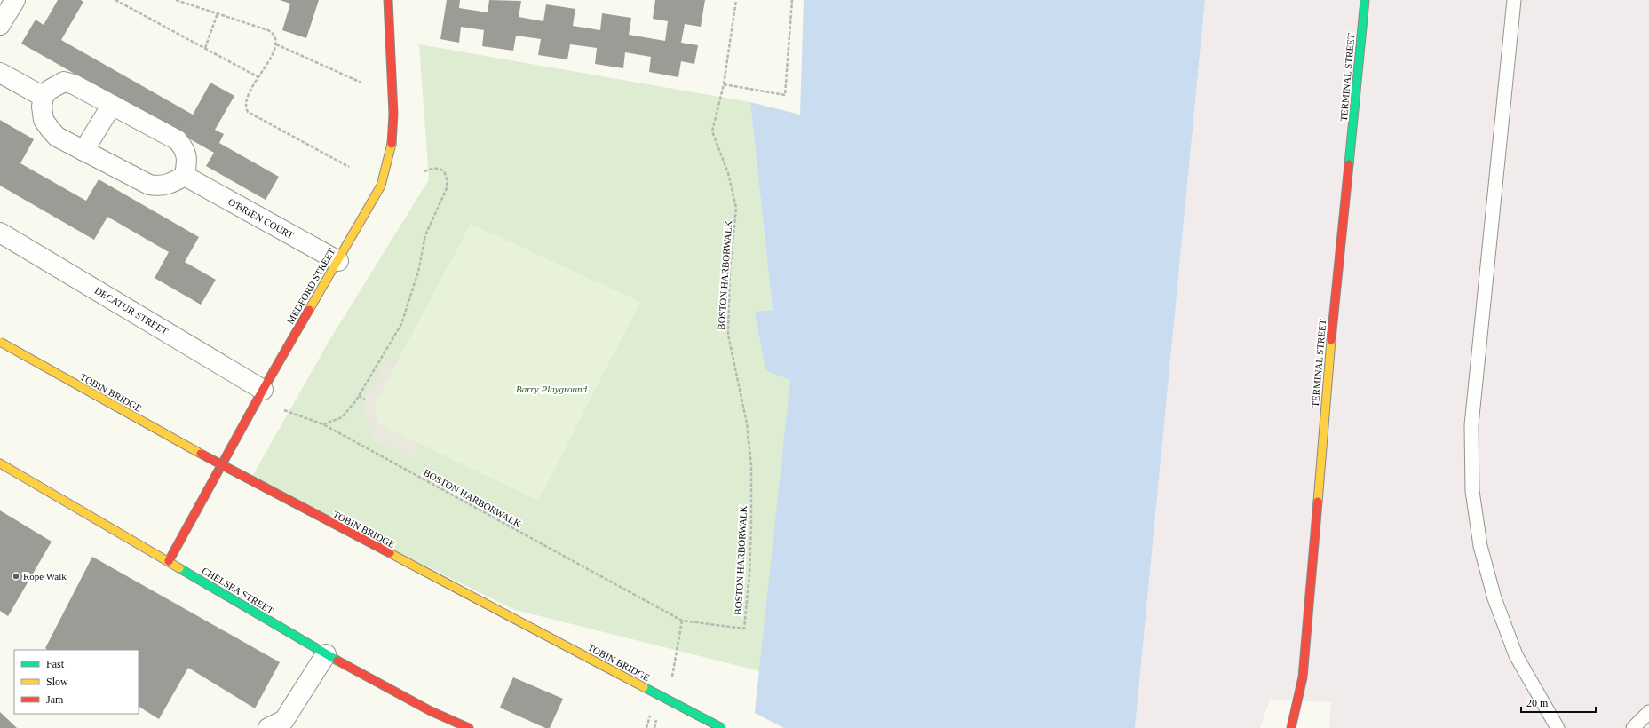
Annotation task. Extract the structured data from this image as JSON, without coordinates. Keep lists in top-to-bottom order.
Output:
{
  "streets": {
    "main road": [
      "TERMINAL STREET",
      "MEDFORD STREET",
      "TOBIN BRIDGE",
      "CHELSEA STREET"
    ],
    "street": ["O'BRIEN COURT", "DECATUR STREET"],
    "path": ["BOSTON HARBORWALK"]
  },
  "crossings": [
    ["O'BRIEN COURT", "MEDFORD STREET"],
    ["MEDFORD STREET", "DECATUR STREET"],
    ["MEDFORD STREET", "CHELSEA STREET"]
  ],
  "parks": ["Barry Playground"],
  "places": ["Rope Walk"],
  "legend": ["Fast", "Slow", "Jam"],
  "scale_bar": "20 m"
}
